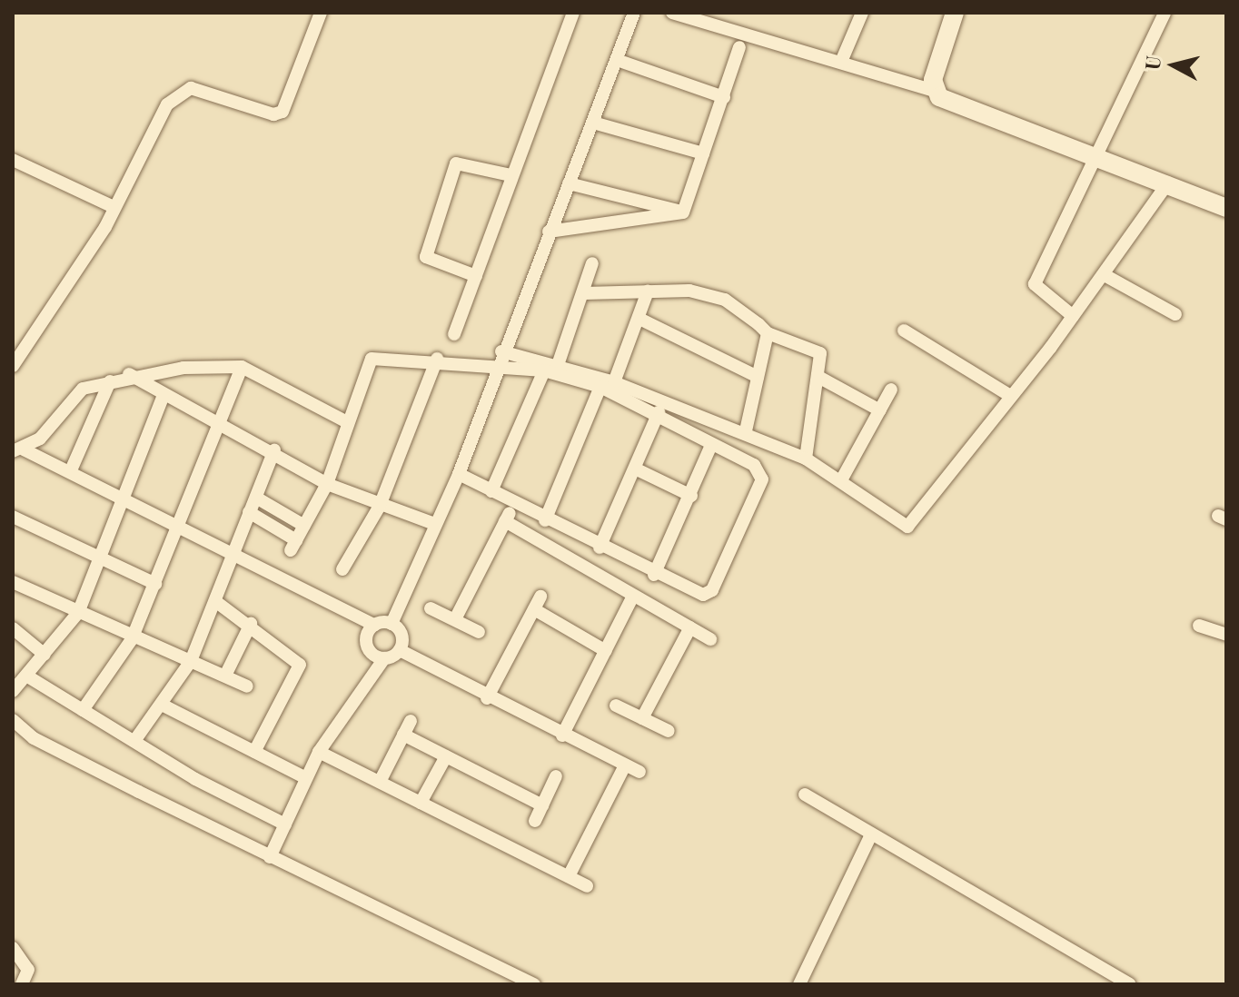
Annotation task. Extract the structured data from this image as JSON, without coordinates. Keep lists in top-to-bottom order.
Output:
{
  "north": "left"
}
